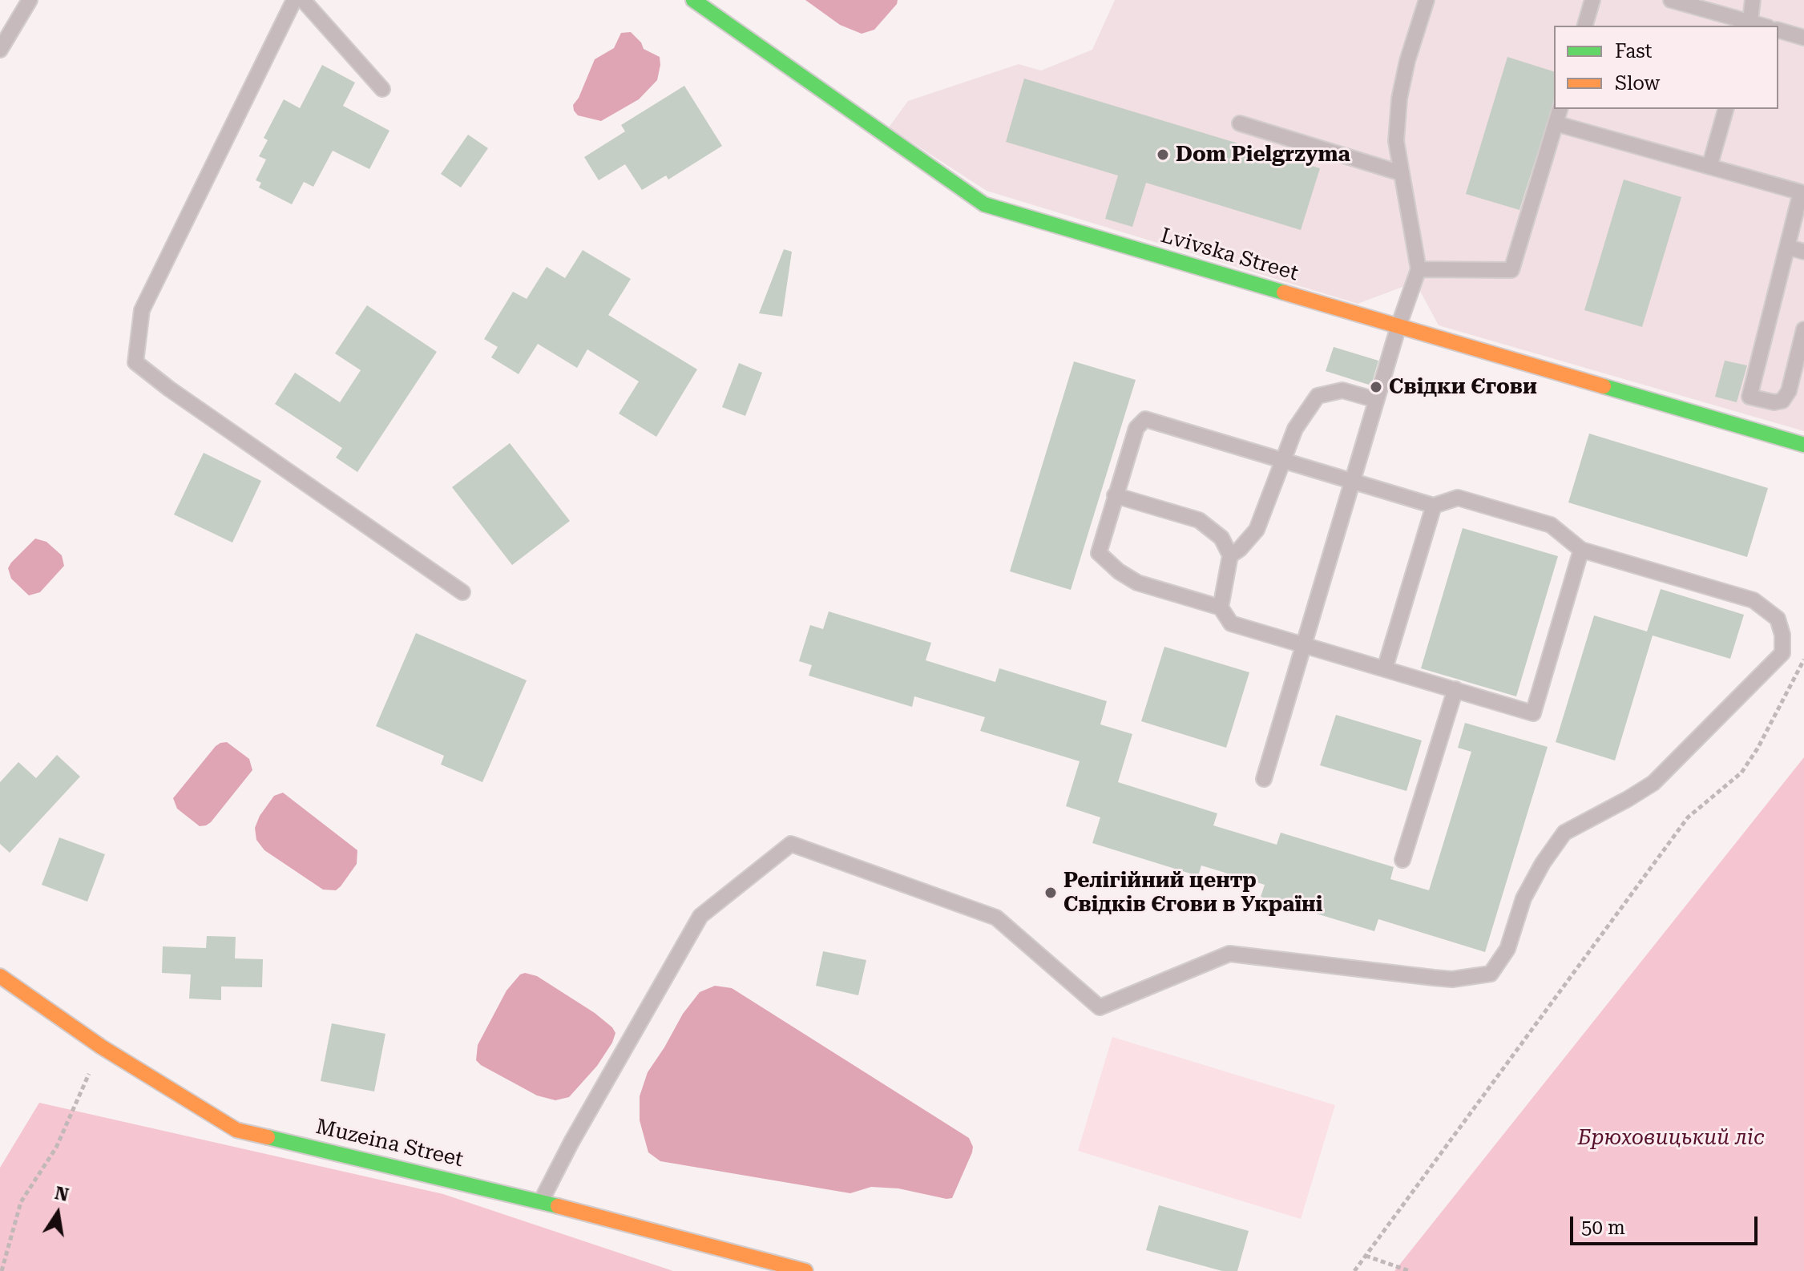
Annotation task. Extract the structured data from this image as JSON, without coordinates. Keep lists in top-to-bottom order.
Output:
{
  "streets": {
    "street": ["Lvivska Street", "Muzeina Street"]
  },
  "parks": ["Брюховицький ліс"],
  "places": ["Dom Pielgrzyma", "Свідки Єгови", "Релігійний центр Свідків Єгови в Україні"],
  "legend": ["Fast", "Slow"],
  "scale_bar": "50 m",
  "north": "top"
}
